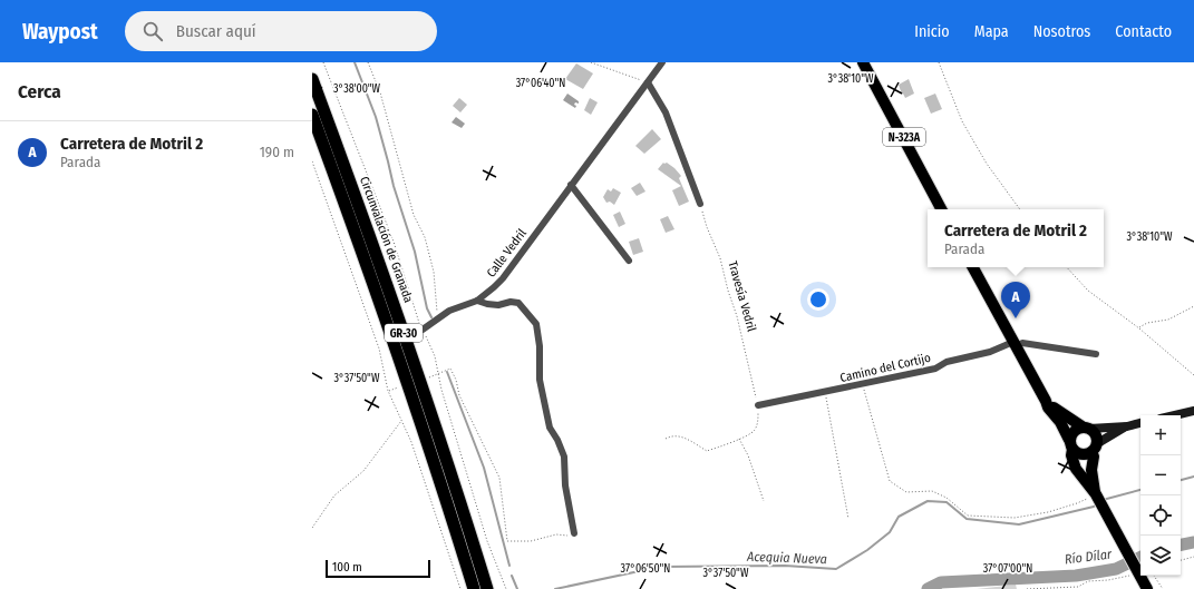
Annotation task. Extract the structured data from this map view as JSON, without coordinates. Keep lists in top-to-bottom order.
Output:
{
  "streets": {
    "highway": ["Circunvalación de Granada", "GR-30"],
    "main road": ["N-323A"],
    "street": ["Calle Vedril", "Camino del Cortijo"],
    "path": ["Travesía Vedril"]
  },
  "crossings": [
    ["Travesía Vedril", "Camino del Cortijo"]
  ],
  "water": ["Río Dílar", "Acequia Nueva"],
  "scale_bar": "100 m",
  "page": {
    "header": "Waypost",
    "search": "Buscar aquí",
    "nav": [
      "Inicio",
      "Mapa",
      "Nosotros",
      "Contacto"
    ],
    "heading": "Cerca",
    "list": [
      {
        "mark": "A",
        "name": "Carretera de Motril 2",
        "note": "Parada",
        "value": "190 m"
      }
    ],
    "popup": ["Carretera de Motril 2", "Parada"],
    "pins": "A",
    "map_buttons": ["+", "−"],
    "scale": "100 m"
  },
  "coordinates": [
    "3°38'10\"W",
    "37°06'40\"N",
    "3°38'00\"W",
    "3°37'50\"W",
    "37°06'50\"N",
    "37°07'00\"N"
  ]
}
